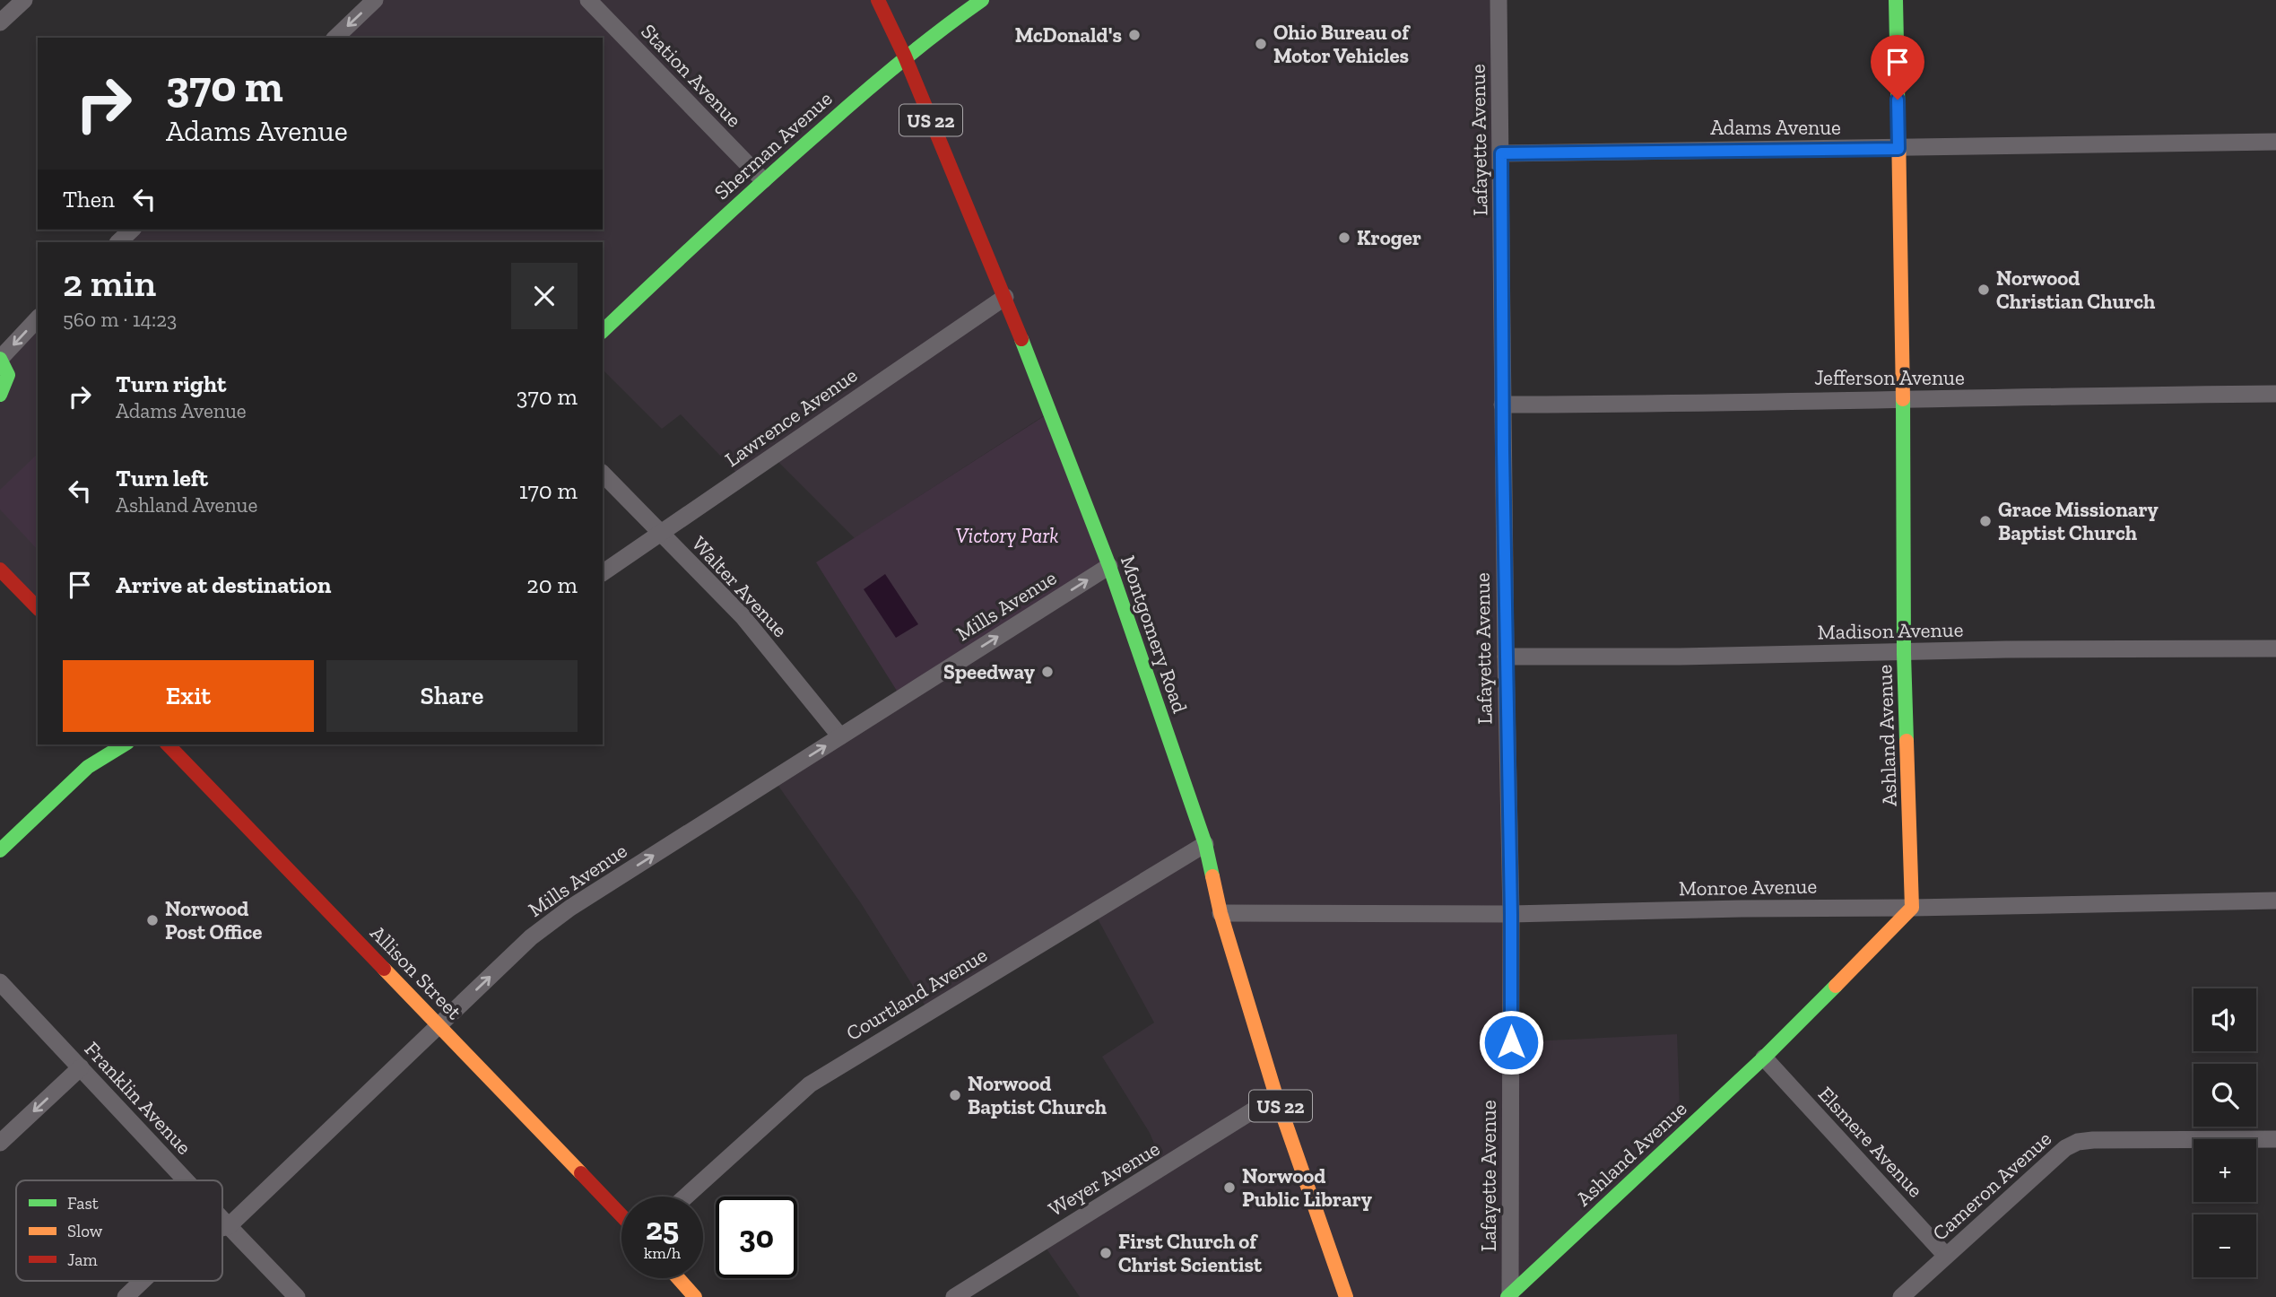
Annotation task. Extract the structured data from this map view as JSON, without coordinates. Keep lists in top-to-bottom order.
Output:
{
  "streets": {
    "street": [
      "Station Avenue",
      "US 22",
      "Adams Avenue",
      "Lafayette Avenue",
      "Sherman Avenue",
      "Jefferson Avenue",
      "Lawrence Avenue",
      "Walter Avenue",
      "Mills Avenue",
      "Madison Avenue",
      "Montgomery Road",
      "Ashland Avenue",
      "Monroe Avenue",
      "Allison Street",
      "Courtland Avenue",
      "Franklin Avenue",
      "Elsmere Avenue",
      "Weyer Avenue",
      "Cameron Avenue"
    ]
  },
  "crossings": [
    ["Station Avenue", "Sherman Avenue"],
    ["Adams Avenue", "Lafayette Avenue"],
    ["Adams Avenue", "Ashland Avenue"],
    ["Lafayette Avenue", "Jefferson Avenue"],
    ["Lafayette Avenue", "Madison Avenue"],
    ["Lafayette Avenue", "Ashland Avenue"],
    ["Lafayette Avenue", "Monroe Avenue"],
    ["Sherman Avenue", "Montgomery Road"],
    ["Jefferson Avenue", "Ashland Avenue"],
    ["Lawrence Avenue", "Walter Avenue"],
    ["Lawrence Avenue", "Montgomery Road"],
    ["Walter Avenue", "Mills Avenue"],
    ["Mills Avenue", "Montgomery Road"],
    ["Mills Avenue", "Allison Street"],
    ["Mills Avenue", "Franklin Avenue"],
    ["Madison Avenue", "Ashland Avenue"],
    ["Montgomery Road", "Monroe Avenue"],
    ["Montgomery Road", "Courtland Avenue"],
    ["Montgomery Road", "Weyer Avenue"],
    ["Ashland Avenue", "Monroe Avenue"],
    ["Ashland Avenue", "Elsmere Avenue"],
    ["Elsmere Avenue", "Cameron Avenue"]
  ],
  "one_way": ["Mills Avenue"],
  "parks": ["Victory Park"],
  "places": [
    "McDonald's",
    "Ohio Bureau of Motor Vehicles",
    "Kroger",
    "Norwood Christian Church",
    "Grace Missionary Baptist Church",
    "Speedway",
    "Norwood Post Office",
    "Norwood Baptist Church",
    "Norwood Public Library",
    "First Church of Christ Scientist"
  ],
  "legend": ["Fast", "Slow", "Jam"],
  "page": {
    "turn": ["370 m", "Adams Avenue"],
    "then": "Then",
    "heading": ["2 min", "560 m · 14:23"],
    "list": [
      {
        "name": "Turn right",
        "note": "Adams Avenue",
        "value": "370 m"
      },
      {
        "name": "Turn left",
        "note": "Ashland Avenue",
        "value": "170 m"
      },
      {
        "name": "Arrive at destination",
        "value": "20 m"
      }
    ],
    "buttons": ["Exit", "Share"],
    "map_buttons": ["+", "−"],
    "speed": "25 km/h",
    "limit": "30"
  }
}
